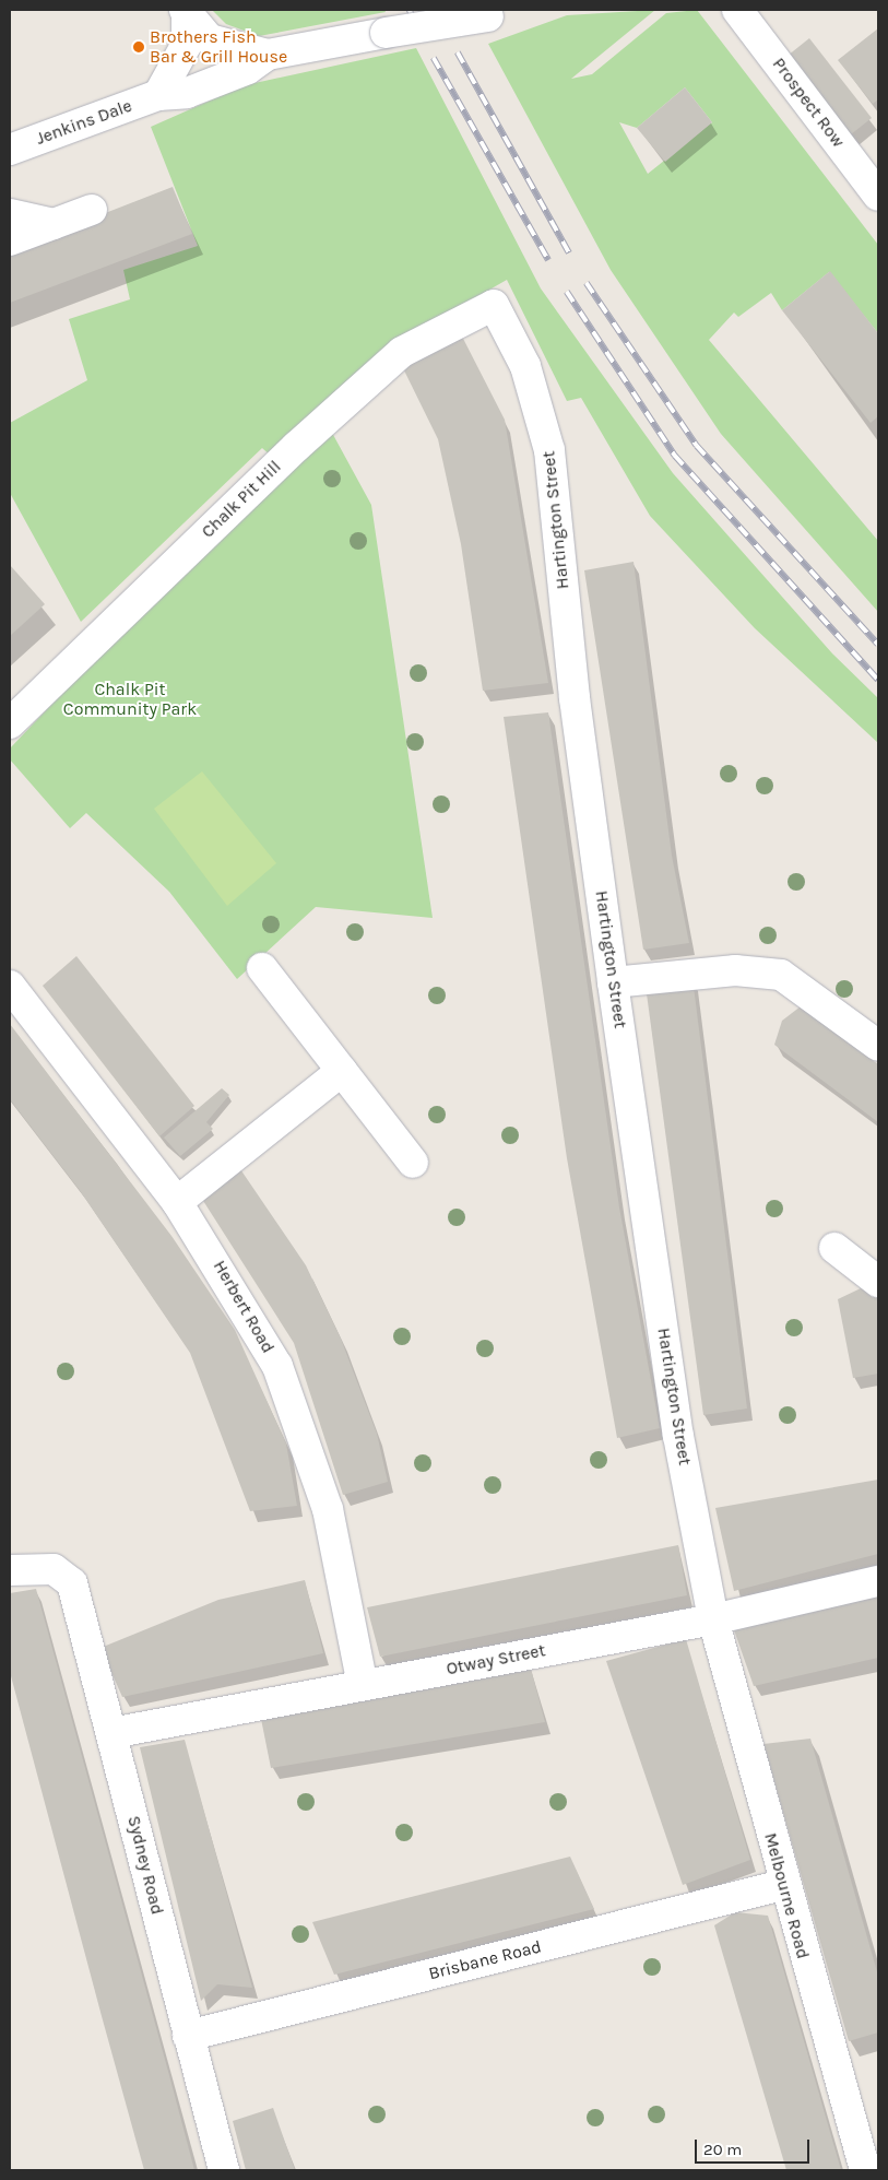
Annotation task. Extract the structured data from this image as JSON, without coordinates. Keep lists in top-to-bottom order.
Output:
{
  "streets": {
    "street": [
      "Prospect Row",
      "Jenkins Dale",
      "Chalk Pit Hill",
      "Hartington Street",
      "Herbert Road",
      "Otway Street",
      "Sydney Road",
      "Melbourne Road",
      "Brisbane Road"
    ]
  },
  "crossings": [
    ["Chalk Pit Hill", "Hartington Street"],
    ["Hartington Street", "Otway Street"],
    ["Hartington Street", "Melbourne Road"],
    ["Herbert Road", "Otway Street"],
    ["Otway Street", "Sydney Road"],
    ["Otway Street", "Melbourne Road"],
    ["Sydney Road", "Brisbane Road"],
    ["Melbourne Road", "Brisbane Road"]
  ],
  "parks": ["Chalk Pit Community Park"],
  "places": ["Brothers Fish Bar & Grill House"],
  "scale_bar": "20 m"
}
